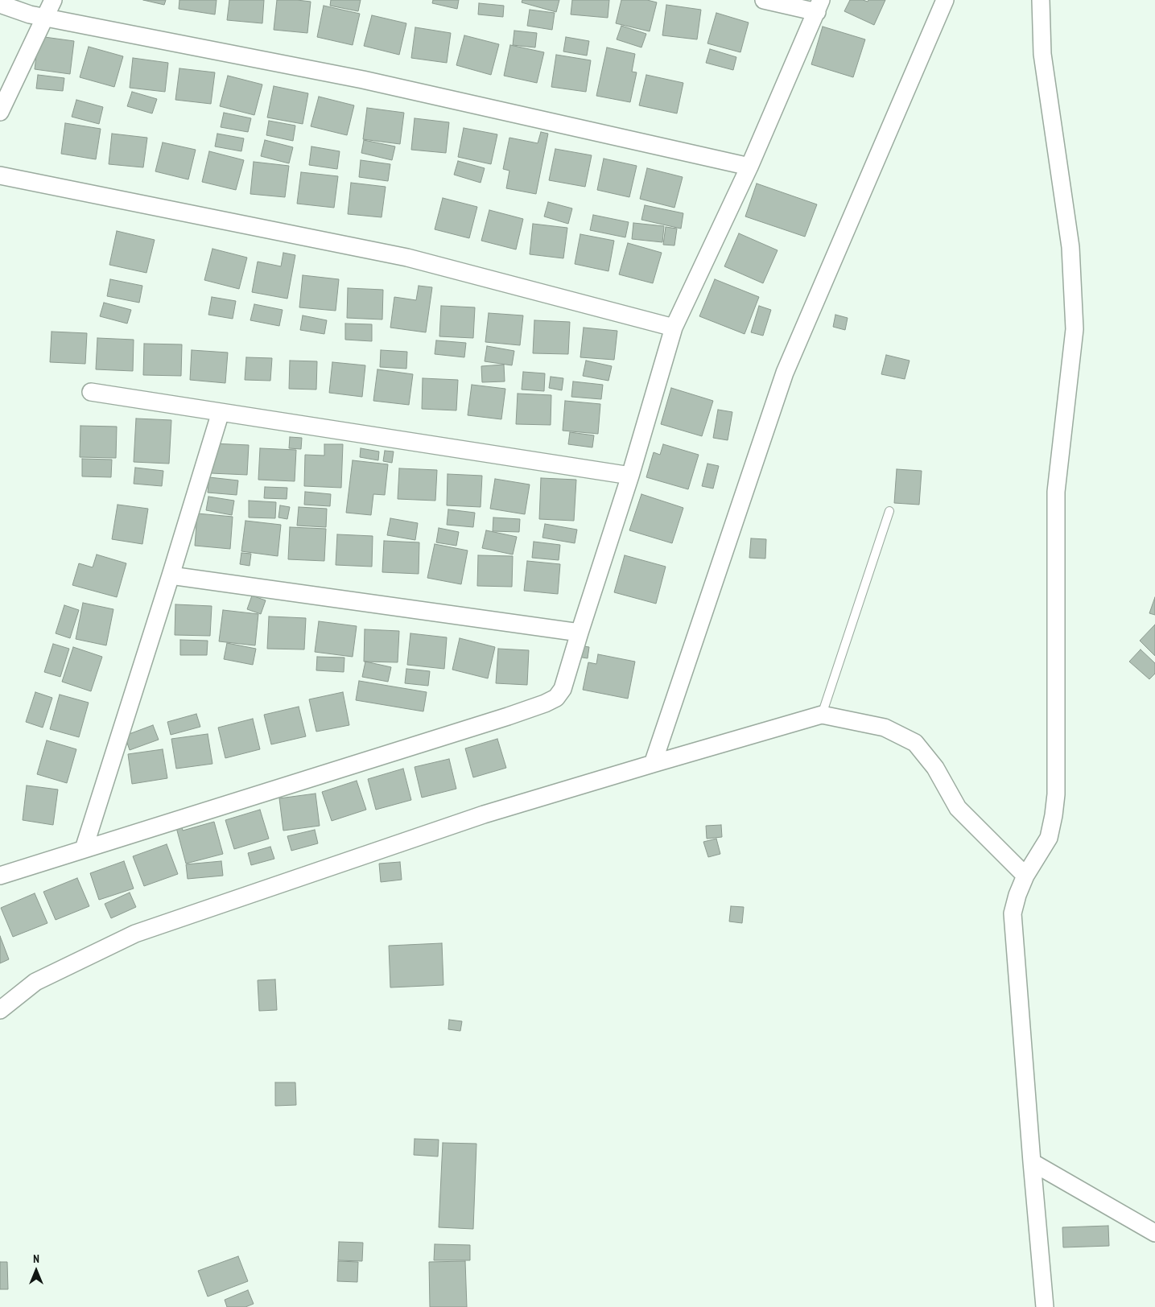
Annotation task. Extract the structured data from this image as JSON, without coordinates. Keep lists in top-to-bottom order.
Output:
{
  "north": "top"
}
